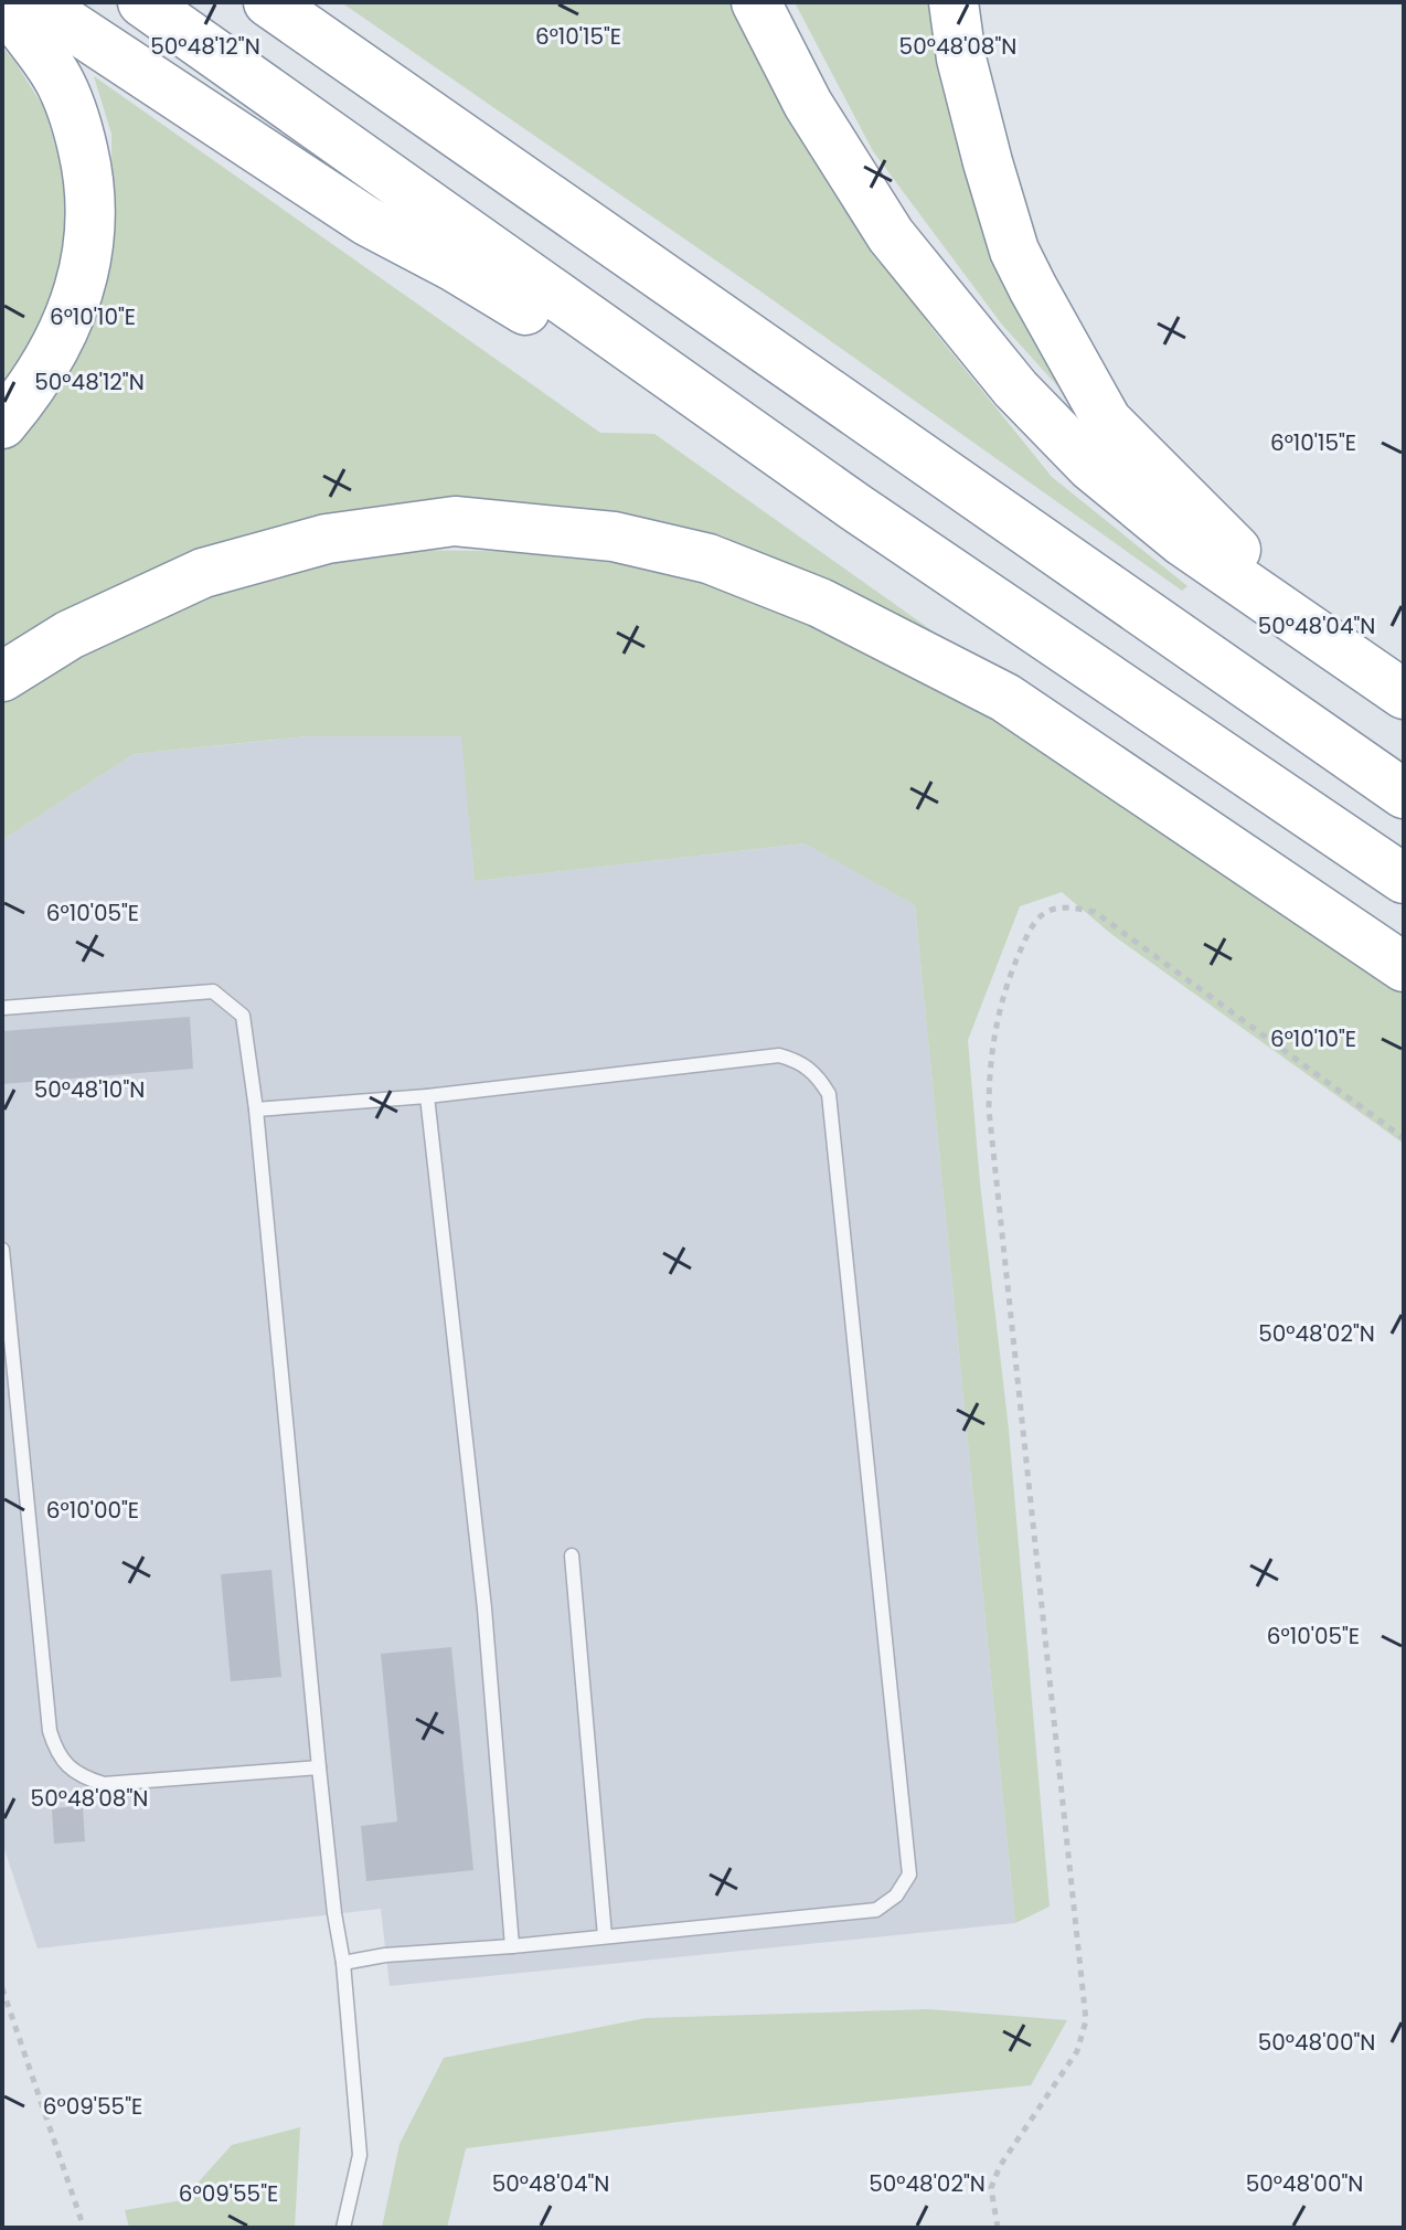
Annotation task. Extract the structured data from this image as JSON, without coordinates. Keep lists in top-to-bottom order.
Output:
{
  "coordinates": [
    "6°10'15\"E",
    "50°48'12\"N",
    "50°48'08\"N",
    "6°10'10\"E",
    "50°48'04\"N",
    "6°10'05\"E",
    "50°48'10\"N",
    "50°48'02\"N",
    "6°10'00\"E",
    "50°48'00\"N",
    "6°09'55\"E"
  ]
}
